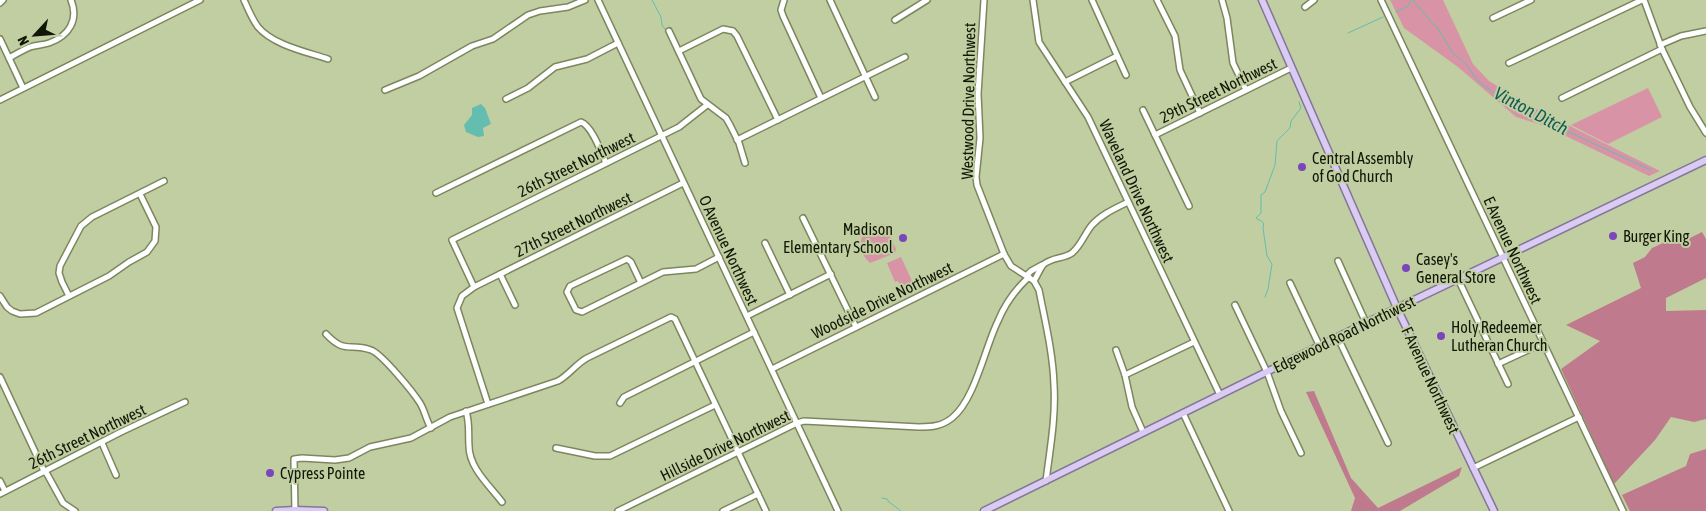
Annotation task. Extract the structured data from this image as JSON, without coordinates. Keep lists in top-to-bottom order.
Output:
{
  "streets": {
    "main road": ["Edgewood Road Northwest", "F Avenue Northwest"],
    "street": [
      "29th Street Northwest",
      "Westwood Drive Northwest",
      "26th Street Northwest",
      "Waveland Drive Northwest",
      "27th Street Northwest",
      "O Avenue Northwest",
      "E Avenue Northwest",
      "Woodside Drive Northwest",
      "Hillside Drive Northwest"
    ]
  },
  "crossings": [
    ["29th Street Northwest", "F Avenue Northwest"],
    ["Westwood Drive Northwest", "Woodside Drive Northwest"],
    ["Westwood Drive Northwest", "Hillside Drive Northwest"],
    ["26th Street Northwest", "27th Street Northwest"],
    ["26th Street Northwest", "O Avenue Northwest"],
    ["Waveland Drive Northwest", "Edgewood Road Northwest"],
    ["Waveland Drive Northwest", "Hillside Drive Northwest"],
    ["27th Street Northwest", "O Avenue Northwest"],
    ["O Avenue Northwest", "Woodside Drive Northwest"],
    ["O Avenue Northwest", "Hillside Drive Northwest"],
    ["E Avenue Northwest", "Edgewood Road Northwest"],
    ["Edgewood Road Northwest", "F Avenue Northwest"]
  ],
  "water": ["Vinton Ditch"],
  "places": [
    "Central Assembly of God Church",
    "Burger King",
    "Madison Elementary School",
    "Casey's General Store",
    "Holy Redeemer Lutheran Church",
    "Cypress Pointe"
  ],
  "north": "bottom left"
}
